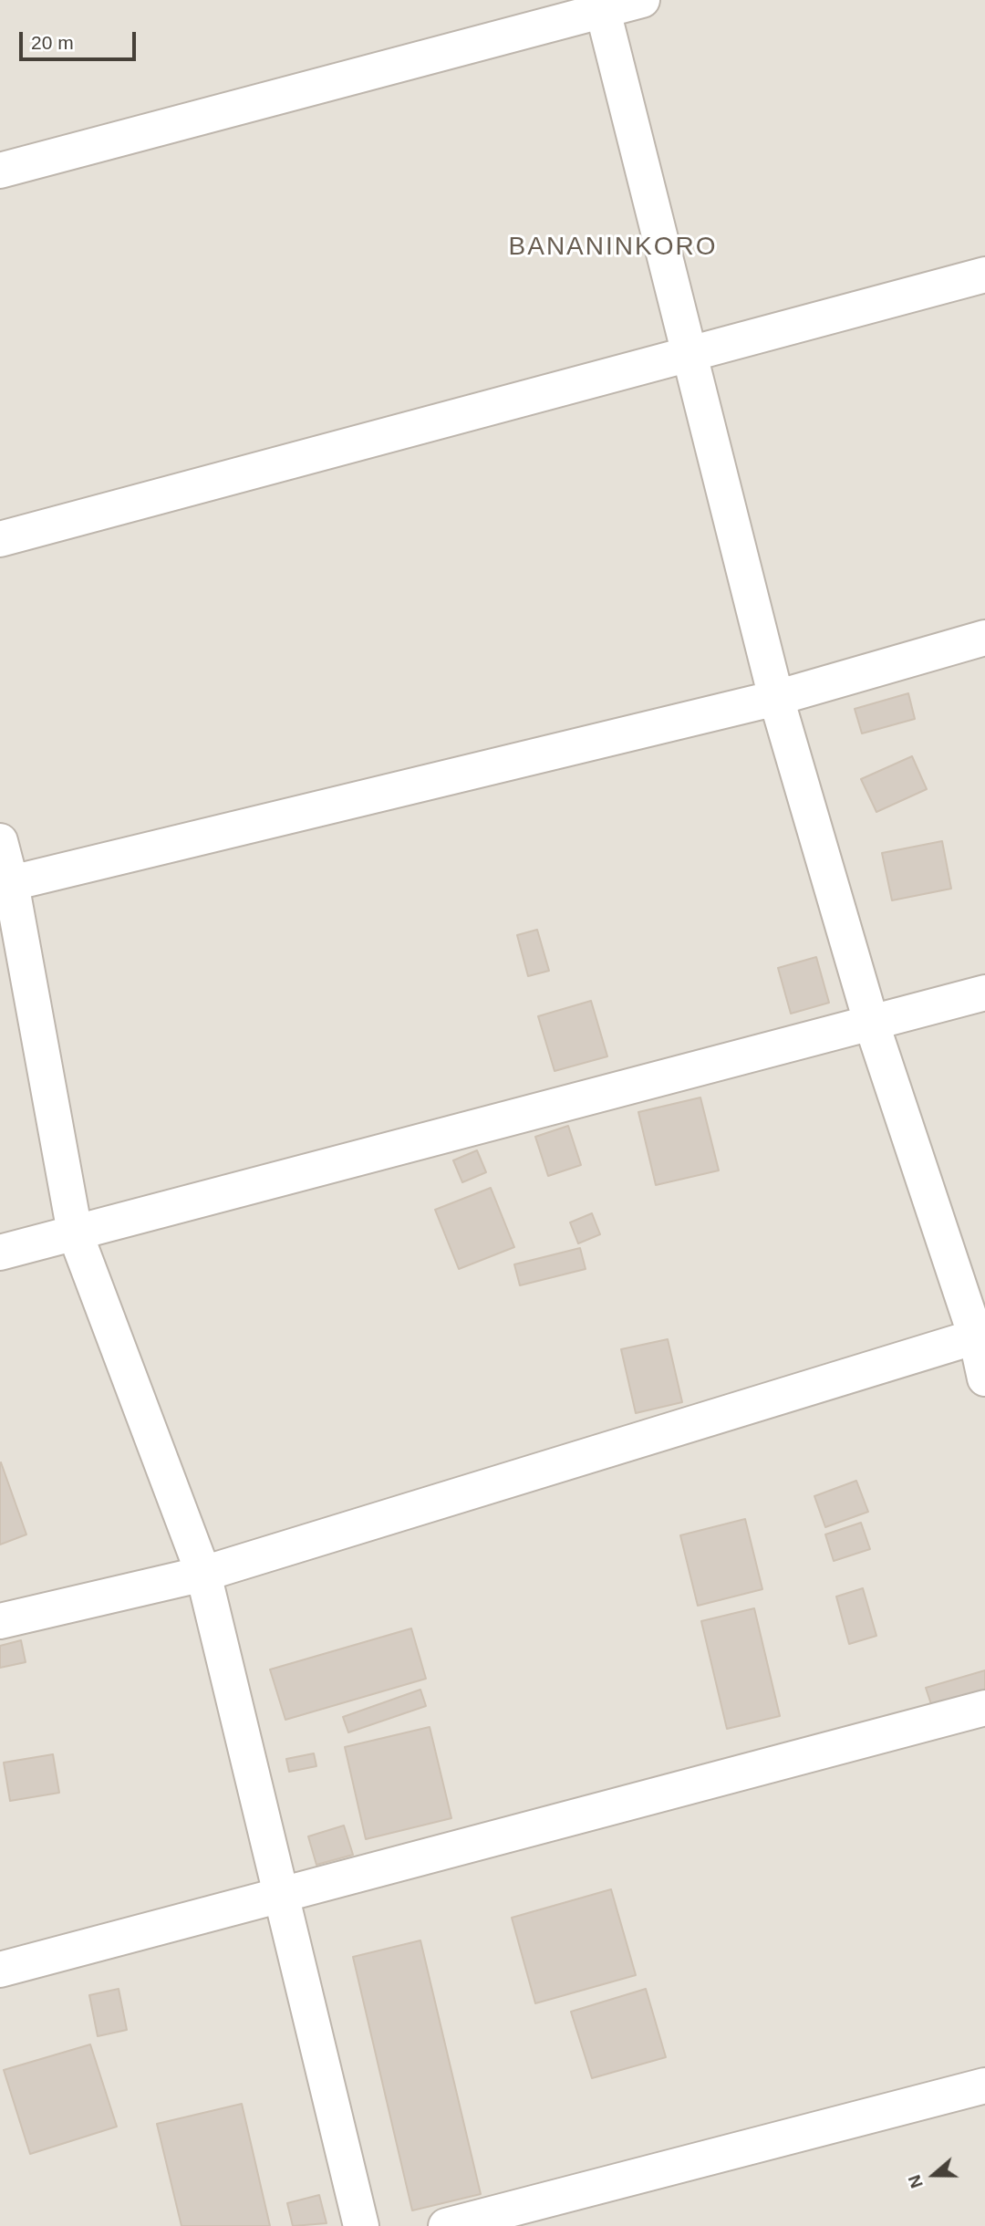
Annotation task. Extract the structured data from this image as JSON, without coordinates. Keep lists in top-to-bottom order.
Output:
{
  "districts": ["BANANINKORO"],
  "scale_bar": "20 m",
  "north": "left"
}
